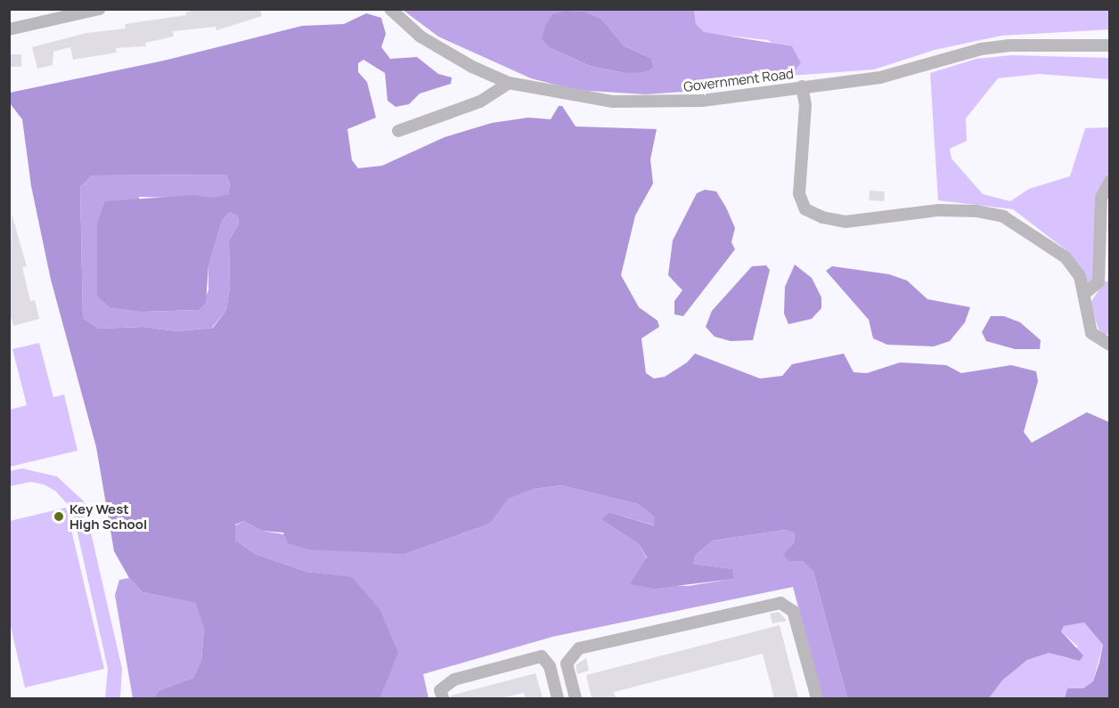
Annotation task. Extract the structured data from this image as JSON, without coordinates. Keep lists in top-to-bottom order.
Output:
{
  "streets": {
    "street": ["Government Road"]
  },
  "places": ["Key West High School"]
}
